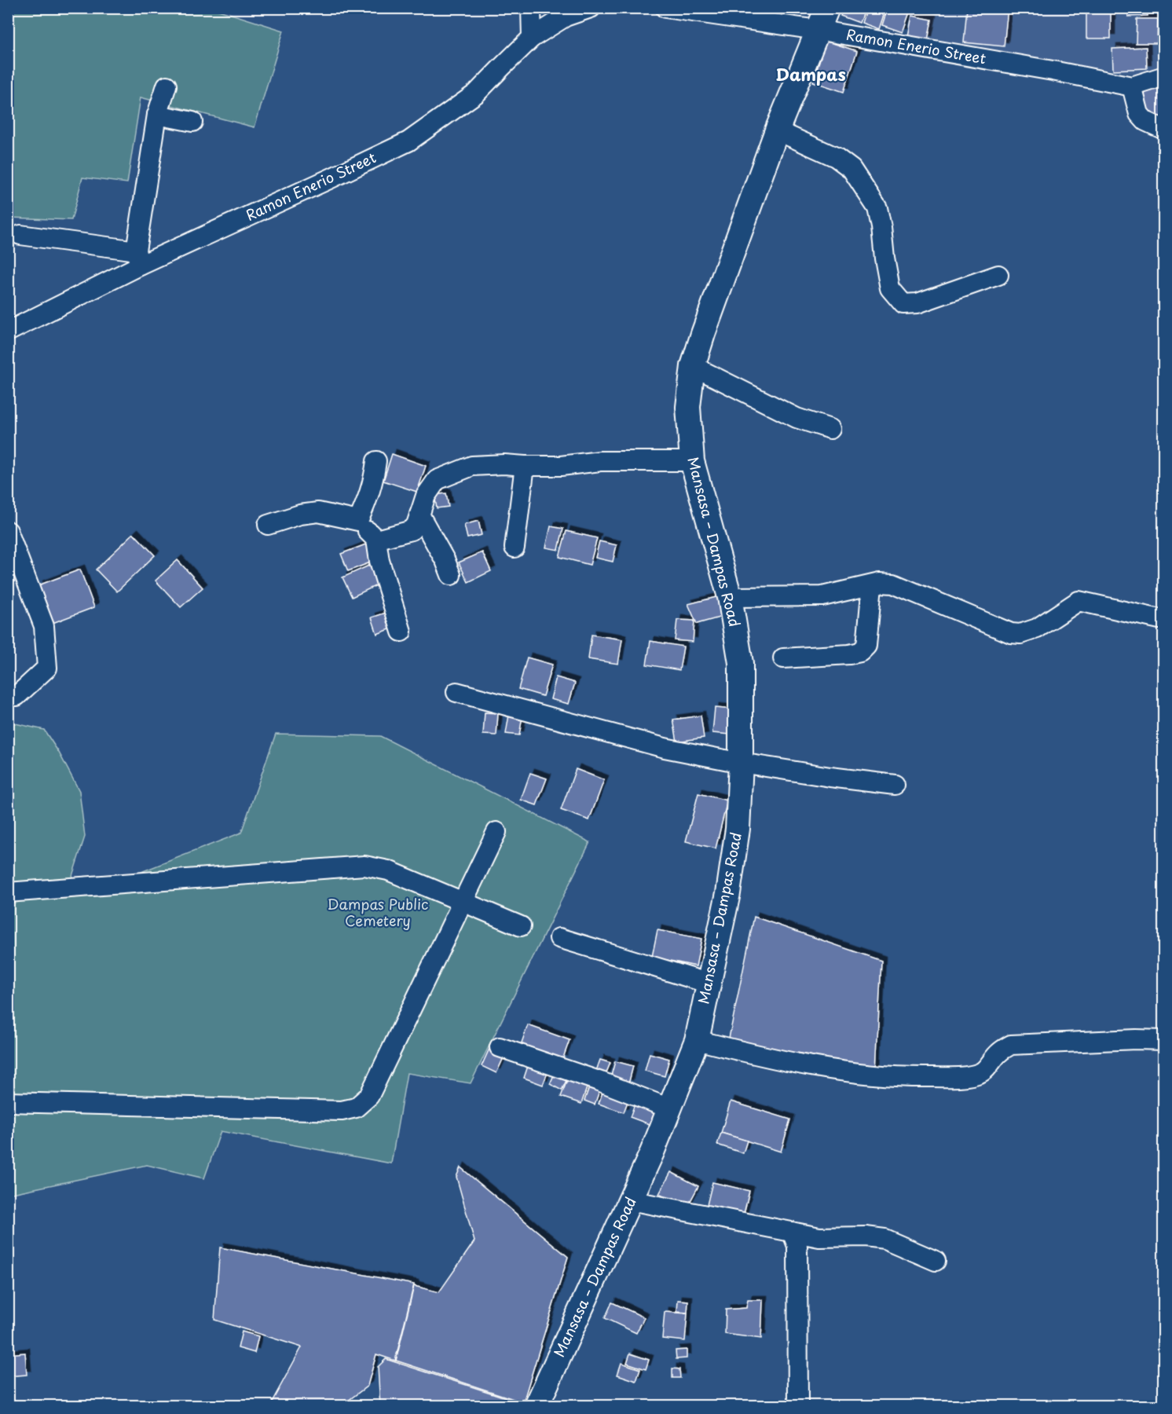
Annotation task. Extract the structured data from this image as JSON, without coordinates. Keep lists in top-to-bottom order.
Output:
{
  "streets": {
    "main road": ["Mansasa – Dampas Road"],
    "street": ["Ramon Enerio Street"]
  },
  "crossings": [
    ["Ramon Enerio Street", "Mansasa – Dampas Road"]
  ],
  "districts": ["Dampas"],
  "parks": ["Dampas Public Cemetery"]
}
